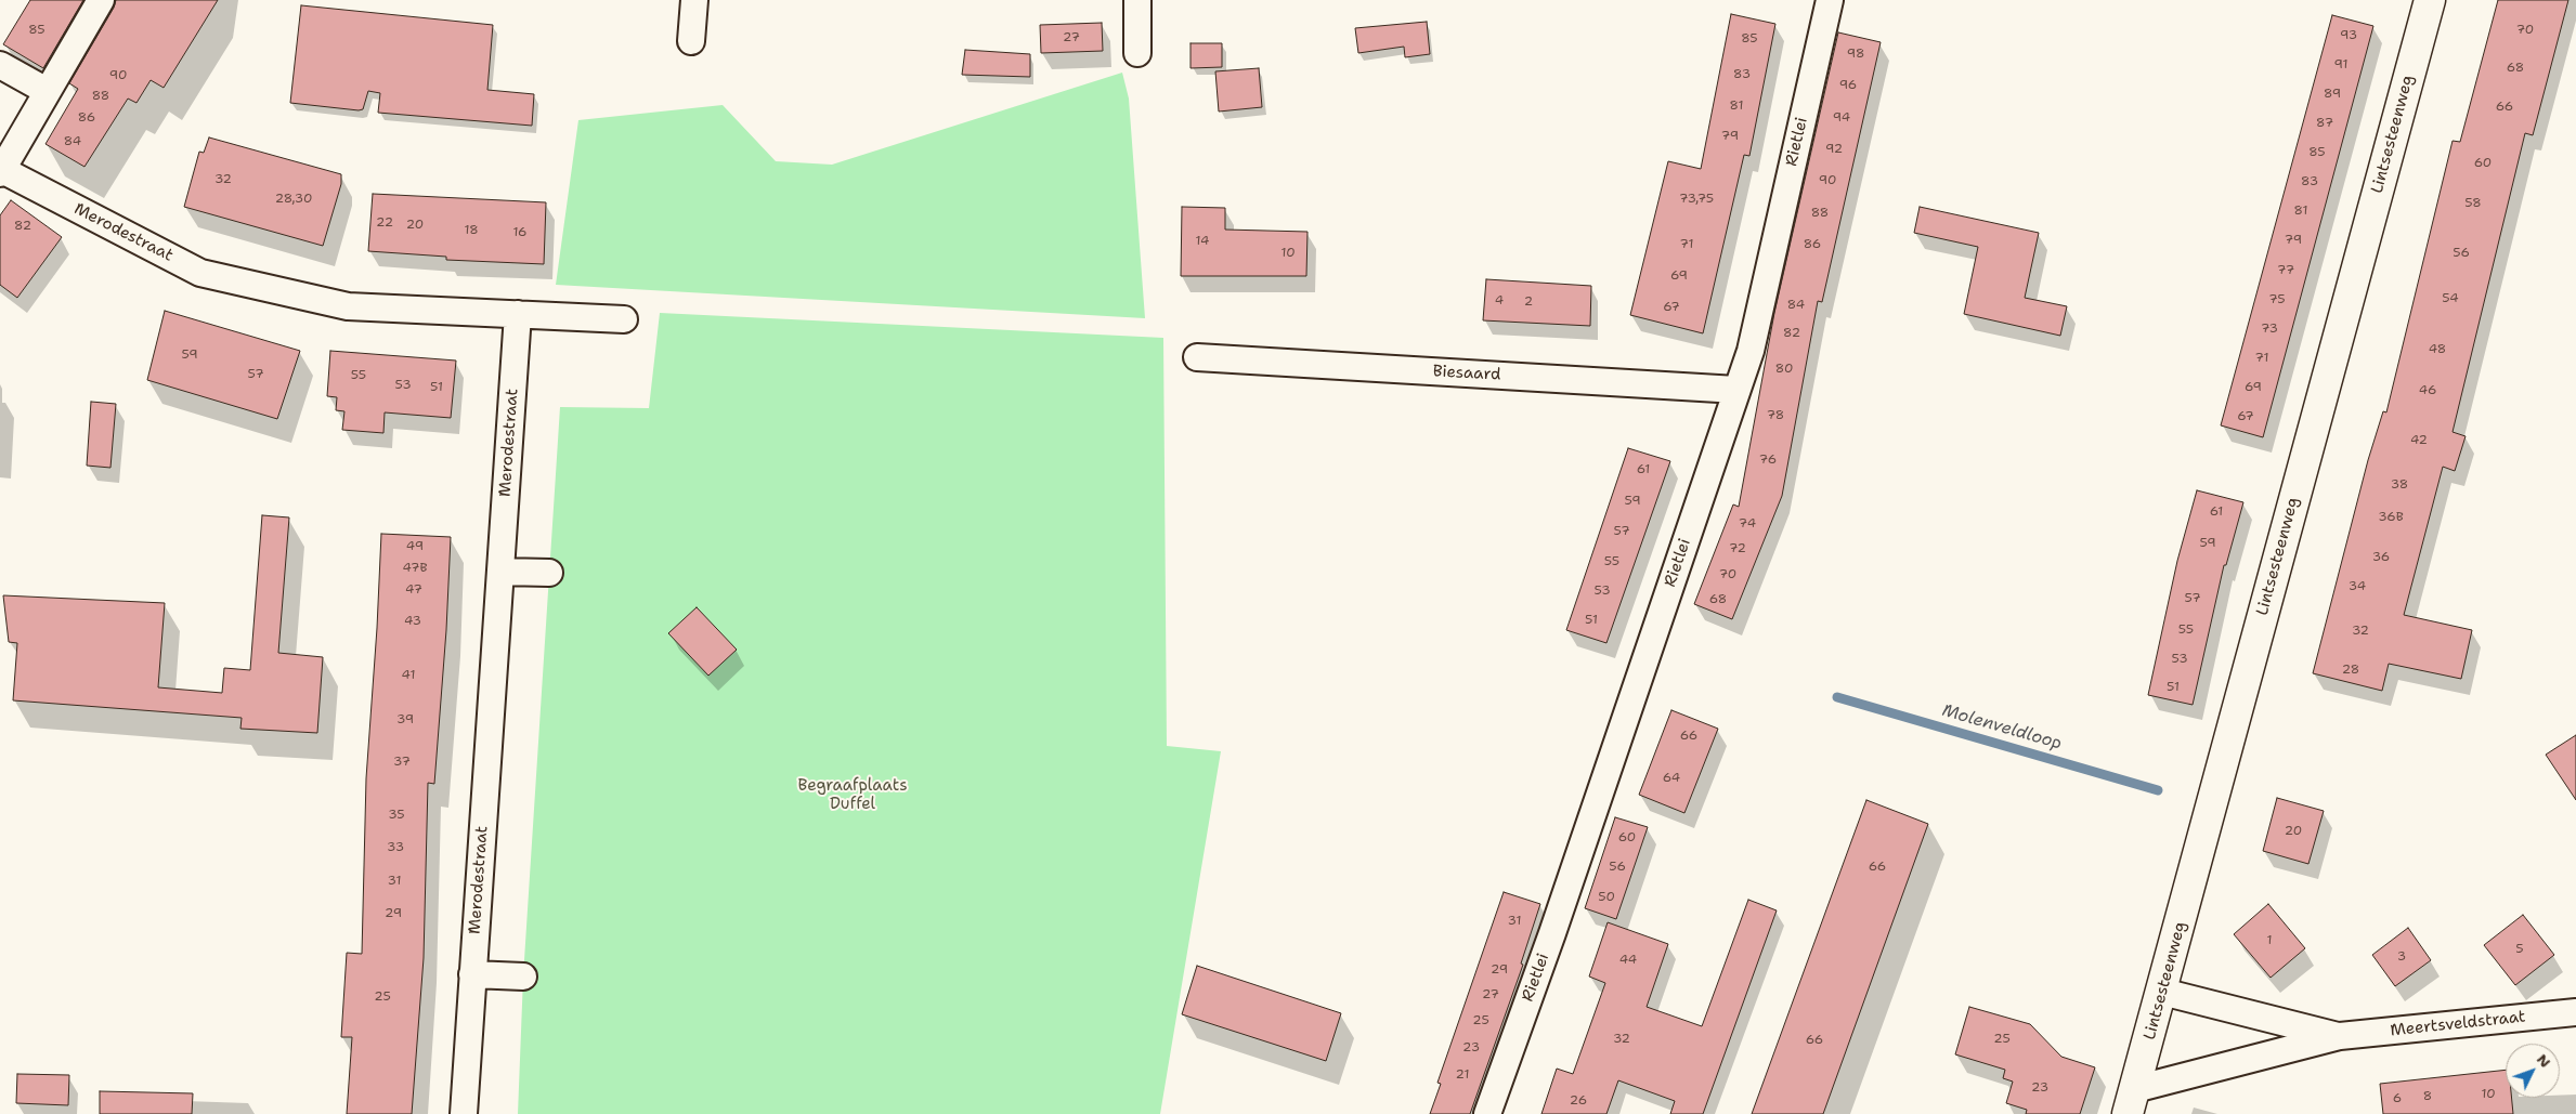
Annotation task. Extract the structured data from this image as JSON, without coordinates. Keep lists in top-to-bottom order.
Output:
{
  "streets": {
    "street": [
      "Lintsesteenweg",
      "Rietlei",
      "Merodestraat",
      "Biesaard",
      "Meertsveldstraat"
    ]
  },
  "crossings": [
    ["Lintsesteenweg", "Meertsveldstraat"],
    ["Rietlei", "Biesaard"]
  ],
  "water": ["Molenveldloop"],
  "parks": ["Begraafplaats Duffel"],
  "house_numbers": [
    "85",
    "70",
    "93",
    "27",
    "85",
    "98",
    "91",
    "68",
    "83",
    "90",
    "96",
    "89",
    "88",
    "81",
    "66",
    "86",
    "94",
    "87",
    "79",
    "84",
    "92",
    "85",
    "60",
    "32",
    "90",
    "83",
    "28,30",
    "73,75",
    "58",
    "81",
    "88",
    "22",
    "20",
    "82",
    "18",
    "16",
    "79",
    "14",
    "71",
    "86",
    "10",
    "56",
    "77",
    "69",
    "54",
    "75",
    "4",
    "2",
    "84",
    "67",
    "73",
    "82",
    "48",
    "59",
    "71",
    "80",
    "57",
    "55",
    "53",
    "51",
    "69",
    "46",
    "78",
    "67",
    "42",
    "76",
    "61",
    "38",
    "59",
    "61",
    "36B",
    "74",
    "57",
    "59",
    "49",
    "72",
    "36",
    "55",
    "47B",
    "70",
    "34",
    "47",
    "53",
    "57",
    "68",
    "51",
    "43",
    "55",
    "32",
    "53",
    "28",
    "41",
    "51",
    "39",
    "66",
    "37",
    "64",
    "35",
    "20",
    "60",
    "33",
    "56",
    "66",
    "31",
    "50",
    "29",
    "31",
    "1",
    "5",
    "3",
    "44",
    "29",
    "27",
    "25",
    "25",
    "32",
    "25",
    "66",
    "23",
    "21",
    "23",
    "10",
    "8",
    "6",
    "26"
  ],
  "north": "top right"
}
